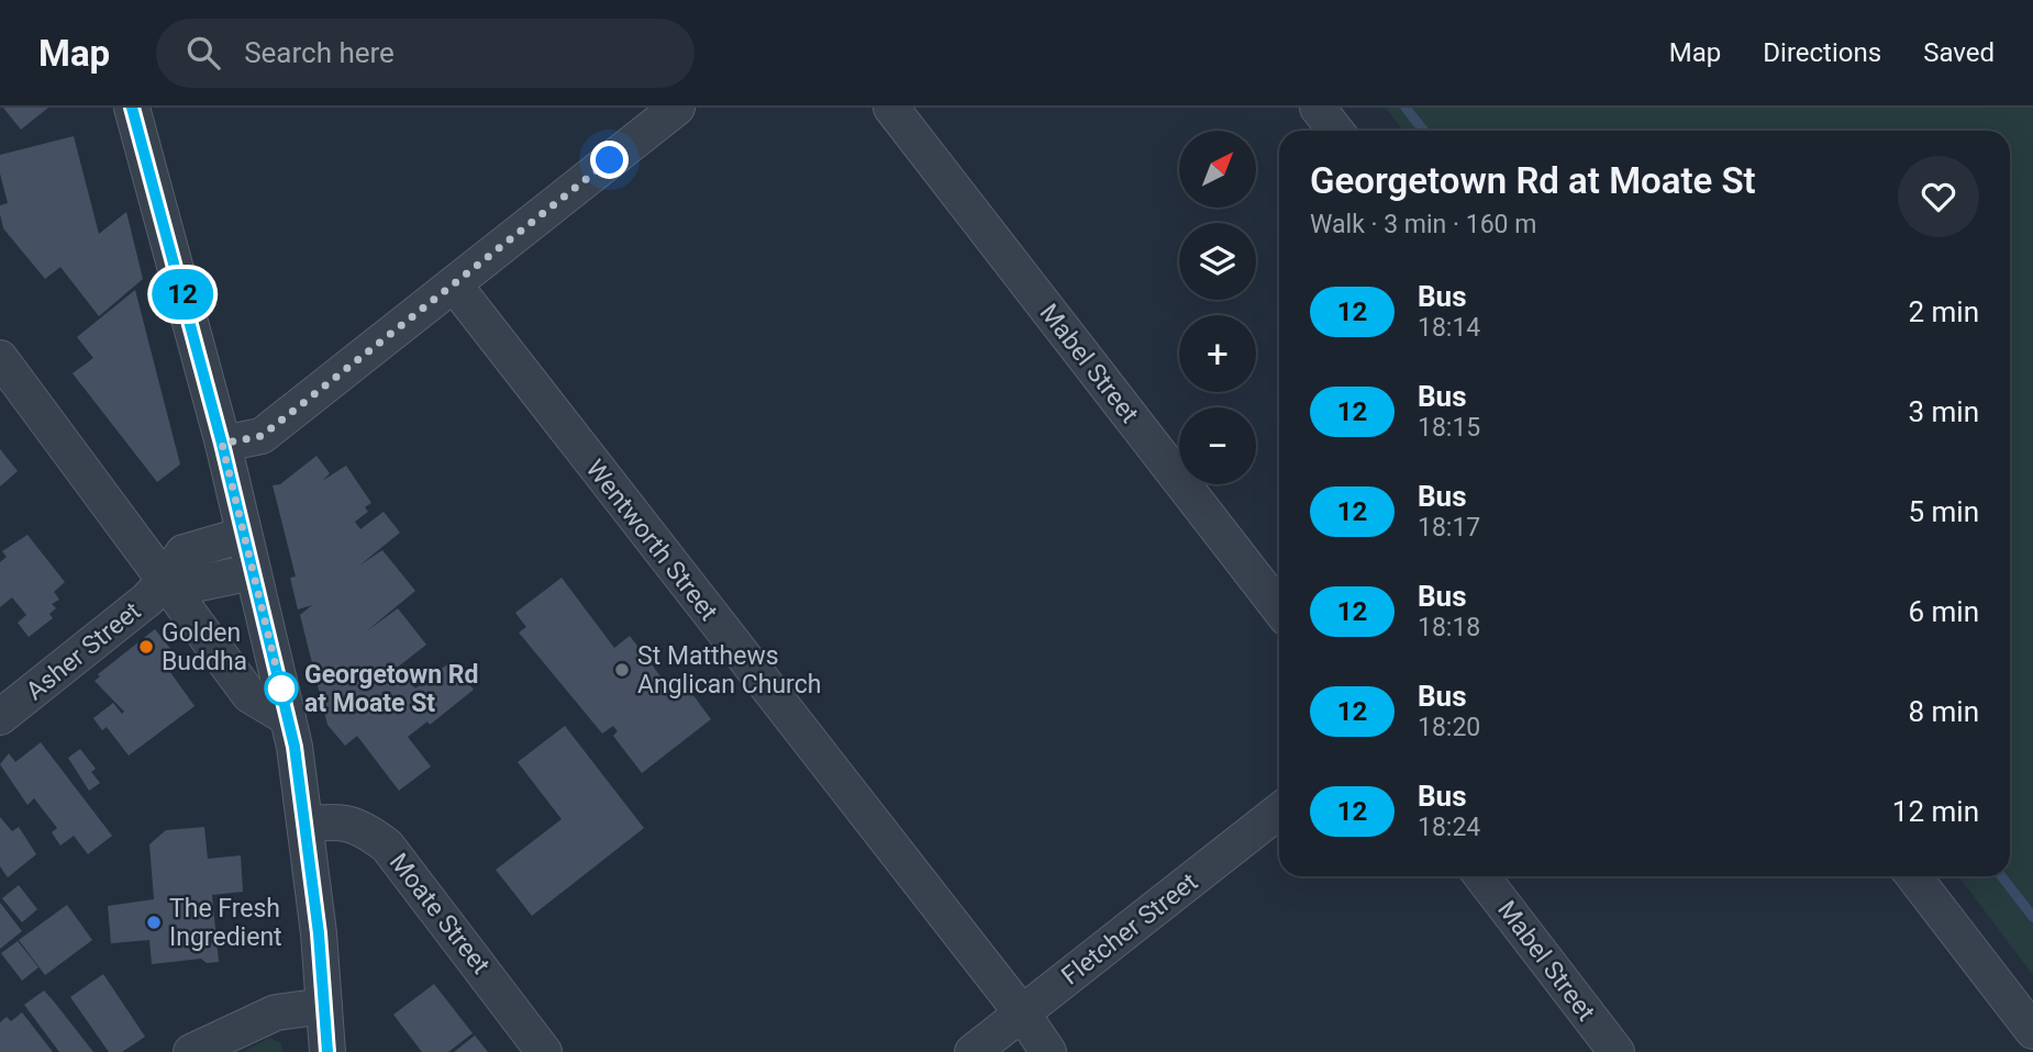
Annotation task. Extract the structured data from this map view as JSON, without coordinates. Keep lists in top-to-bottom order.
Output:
{
  "streets": {
    "street": [
      "Mabel Street",
      "Wentworth Street",
      "Asher Street",
      "Moate Street",
      "Fletcher Street"
    ]
  },
  "crossings": [
    ["Wentworth Street", "Fletcher Street"]
  ],
  "places": [
    "Golden Buddha",
    "St Matthews Anglican Church",
    "Georgetown Rd at Moate St",
    "The Fresh Ingredient"
  ],
  "lines": ["bus line 12"],
  "north": "top right",
  "page": {
    "header": "Map",
    "search": "Search here",
    "nav": ["Map", "Directions", "Saved"],
    "on_map": "12",
    "map_buttons": ["+", "−"],
    "heading": ["Georgetown Rd at Moate St", "Walk · 3 min · 160 m"],
    "list": [
      {
        "mark": "12",
        "name": "Bus",
        "note": "18:14",
        "value": "2 min"
      },
      {
        "mark": "12",
        "name": "Bus",
        "note": "18:15",
        "value": "3 min"
      },
      {
        "mark": "12",
        "name": "Bus",
        "note": "18:17",
        "value": "5 min"
      },
      {
        "mark": "12",
        "name": "Bus",
        "note": "18:18",
        "value": "6 min"
      },
      {
        "mark": "12",
        "name": "Bus",
        "note": "18:20",
        "value": "8 min"
      },
      {
        "mark": "12",
        "name": "Bus",
        "note": "18:24",
        "value": "12 min"
      }
    ]
  }
}
